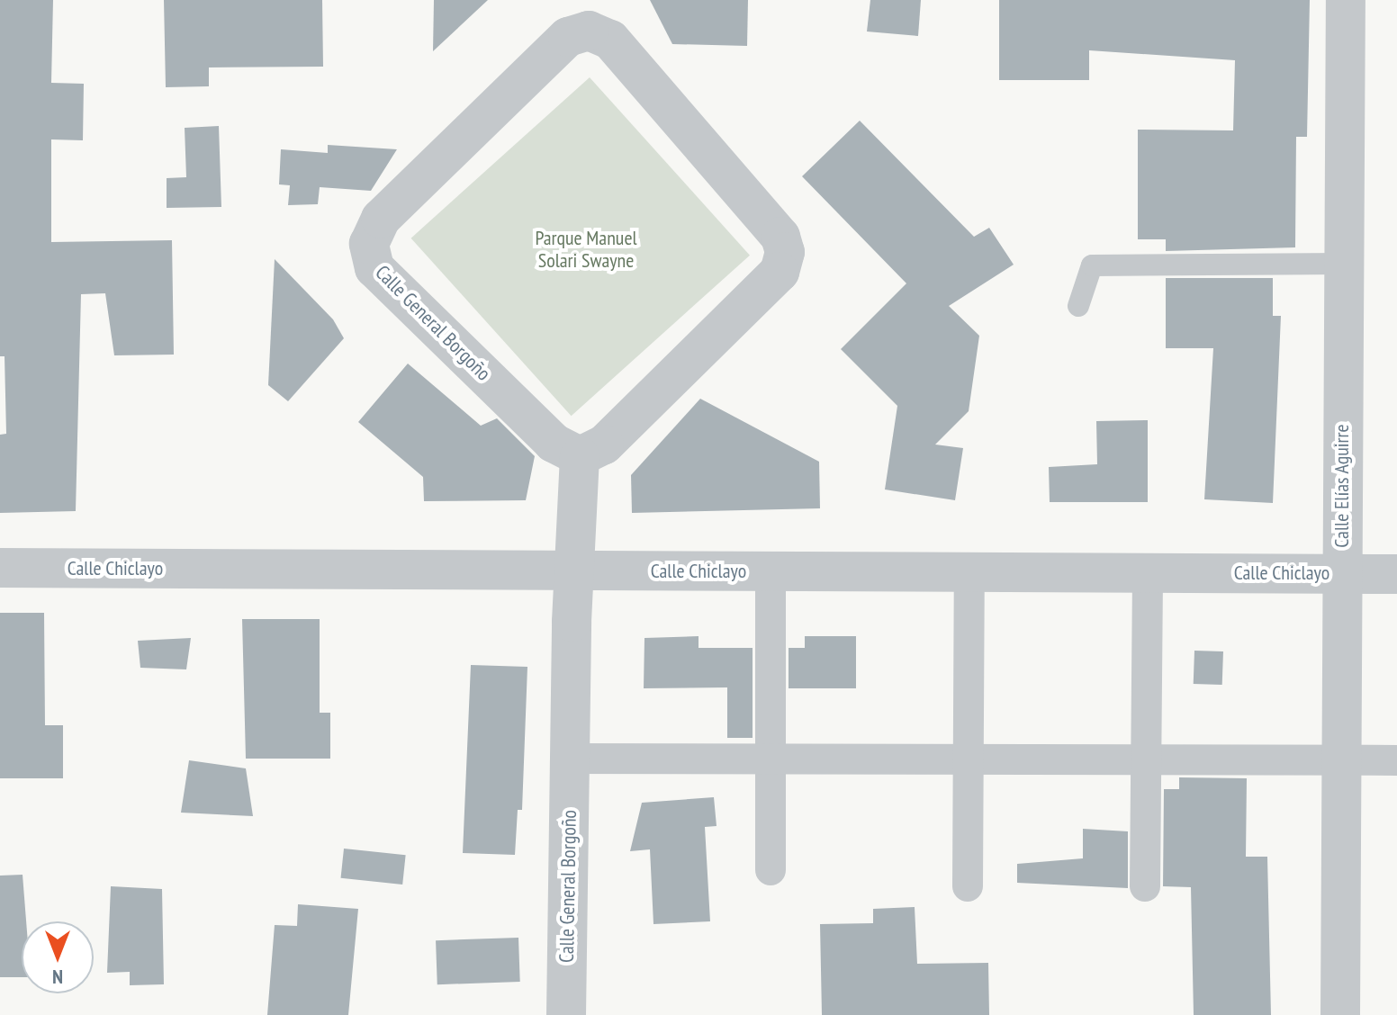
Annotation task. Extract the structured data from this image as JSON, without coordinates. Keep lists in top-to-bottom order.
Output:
{
  "streets": {
    "street": ["Calle General Borgoño", "Calle Elías Aguirre", "Calle Chiclayo"]
  },
  "crossings": [
    ["Calle General Borgoño", "Calle Chiclayo"],
    ["Calle Elías Aguirre", "Calle Chiclayo"]
  ],
  "parks": ["Parque Manuel Solari Swayne"],
  "north": "bottom"
}
